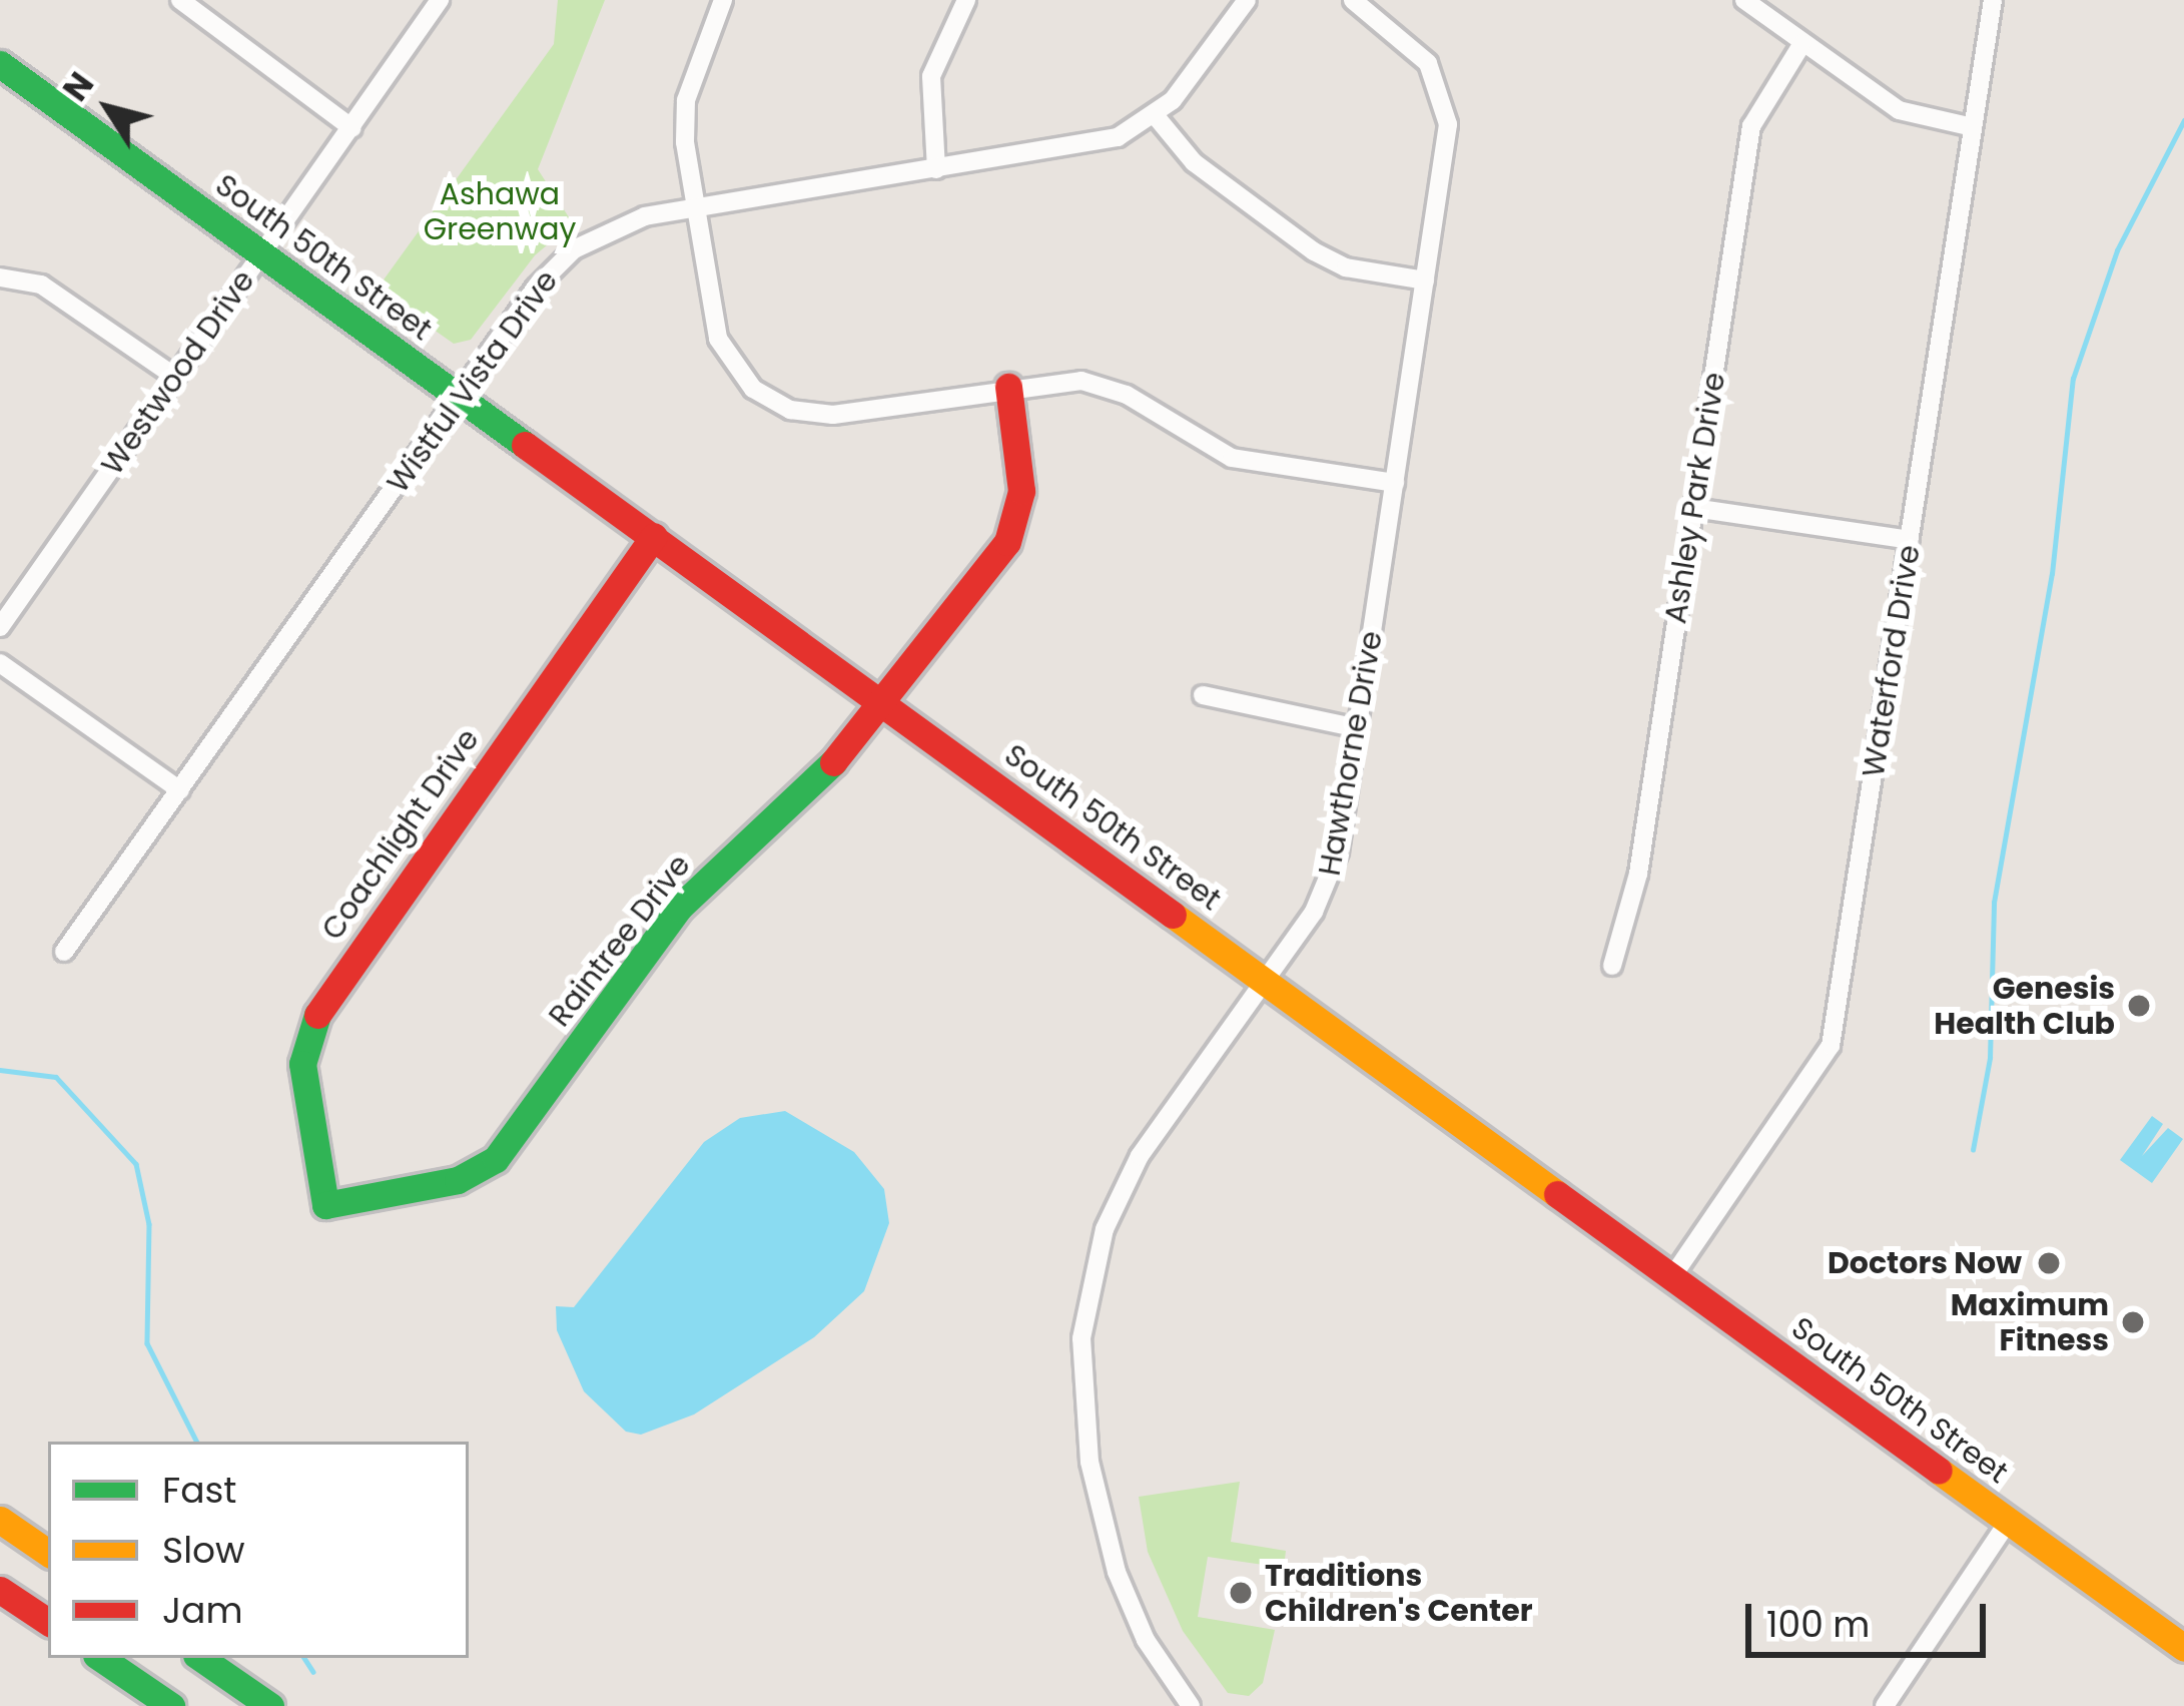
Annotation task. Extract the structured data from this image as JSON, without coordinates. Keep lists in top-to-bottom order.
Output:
{
  "streets": {
    "main road": ["South 50th Street", "Coachlight Drive", "Raintree Drive"],
    "street": [
      "Westwood Drive",
      "Wistful Vista Drive",
      "Ashley Park Drive",
      "Waterford Drive",
      "Hawthorne Drive"
    ]
  },
  "crossings": [
    ["South 50th Street", "Westwood Drive"],
    ["South 50th Street", "Wistful Vista Drive"],
    ["South 50th Street", "Waterford Drive"],
    ["South 50th Street", "Hawthorne Drive"],
    ["South 50th Street", "Coachlight Drive"],
    ["South 50th Street", "Raintree Drive"],
    ["Coachlight Drive", "Raintree Drive"]
  ],
  "parks": ["Ashawa Greenway"],
  "places": [
    "Genesis Health Club",
    "Doctors Now",
    "Maximum Fitness",
    "Traditions Children's Center"
  ],
  "legend": ["Fast", "Slow", "Jam"],
  "scale_bar": "100 m",
  "north": "top left"
}
